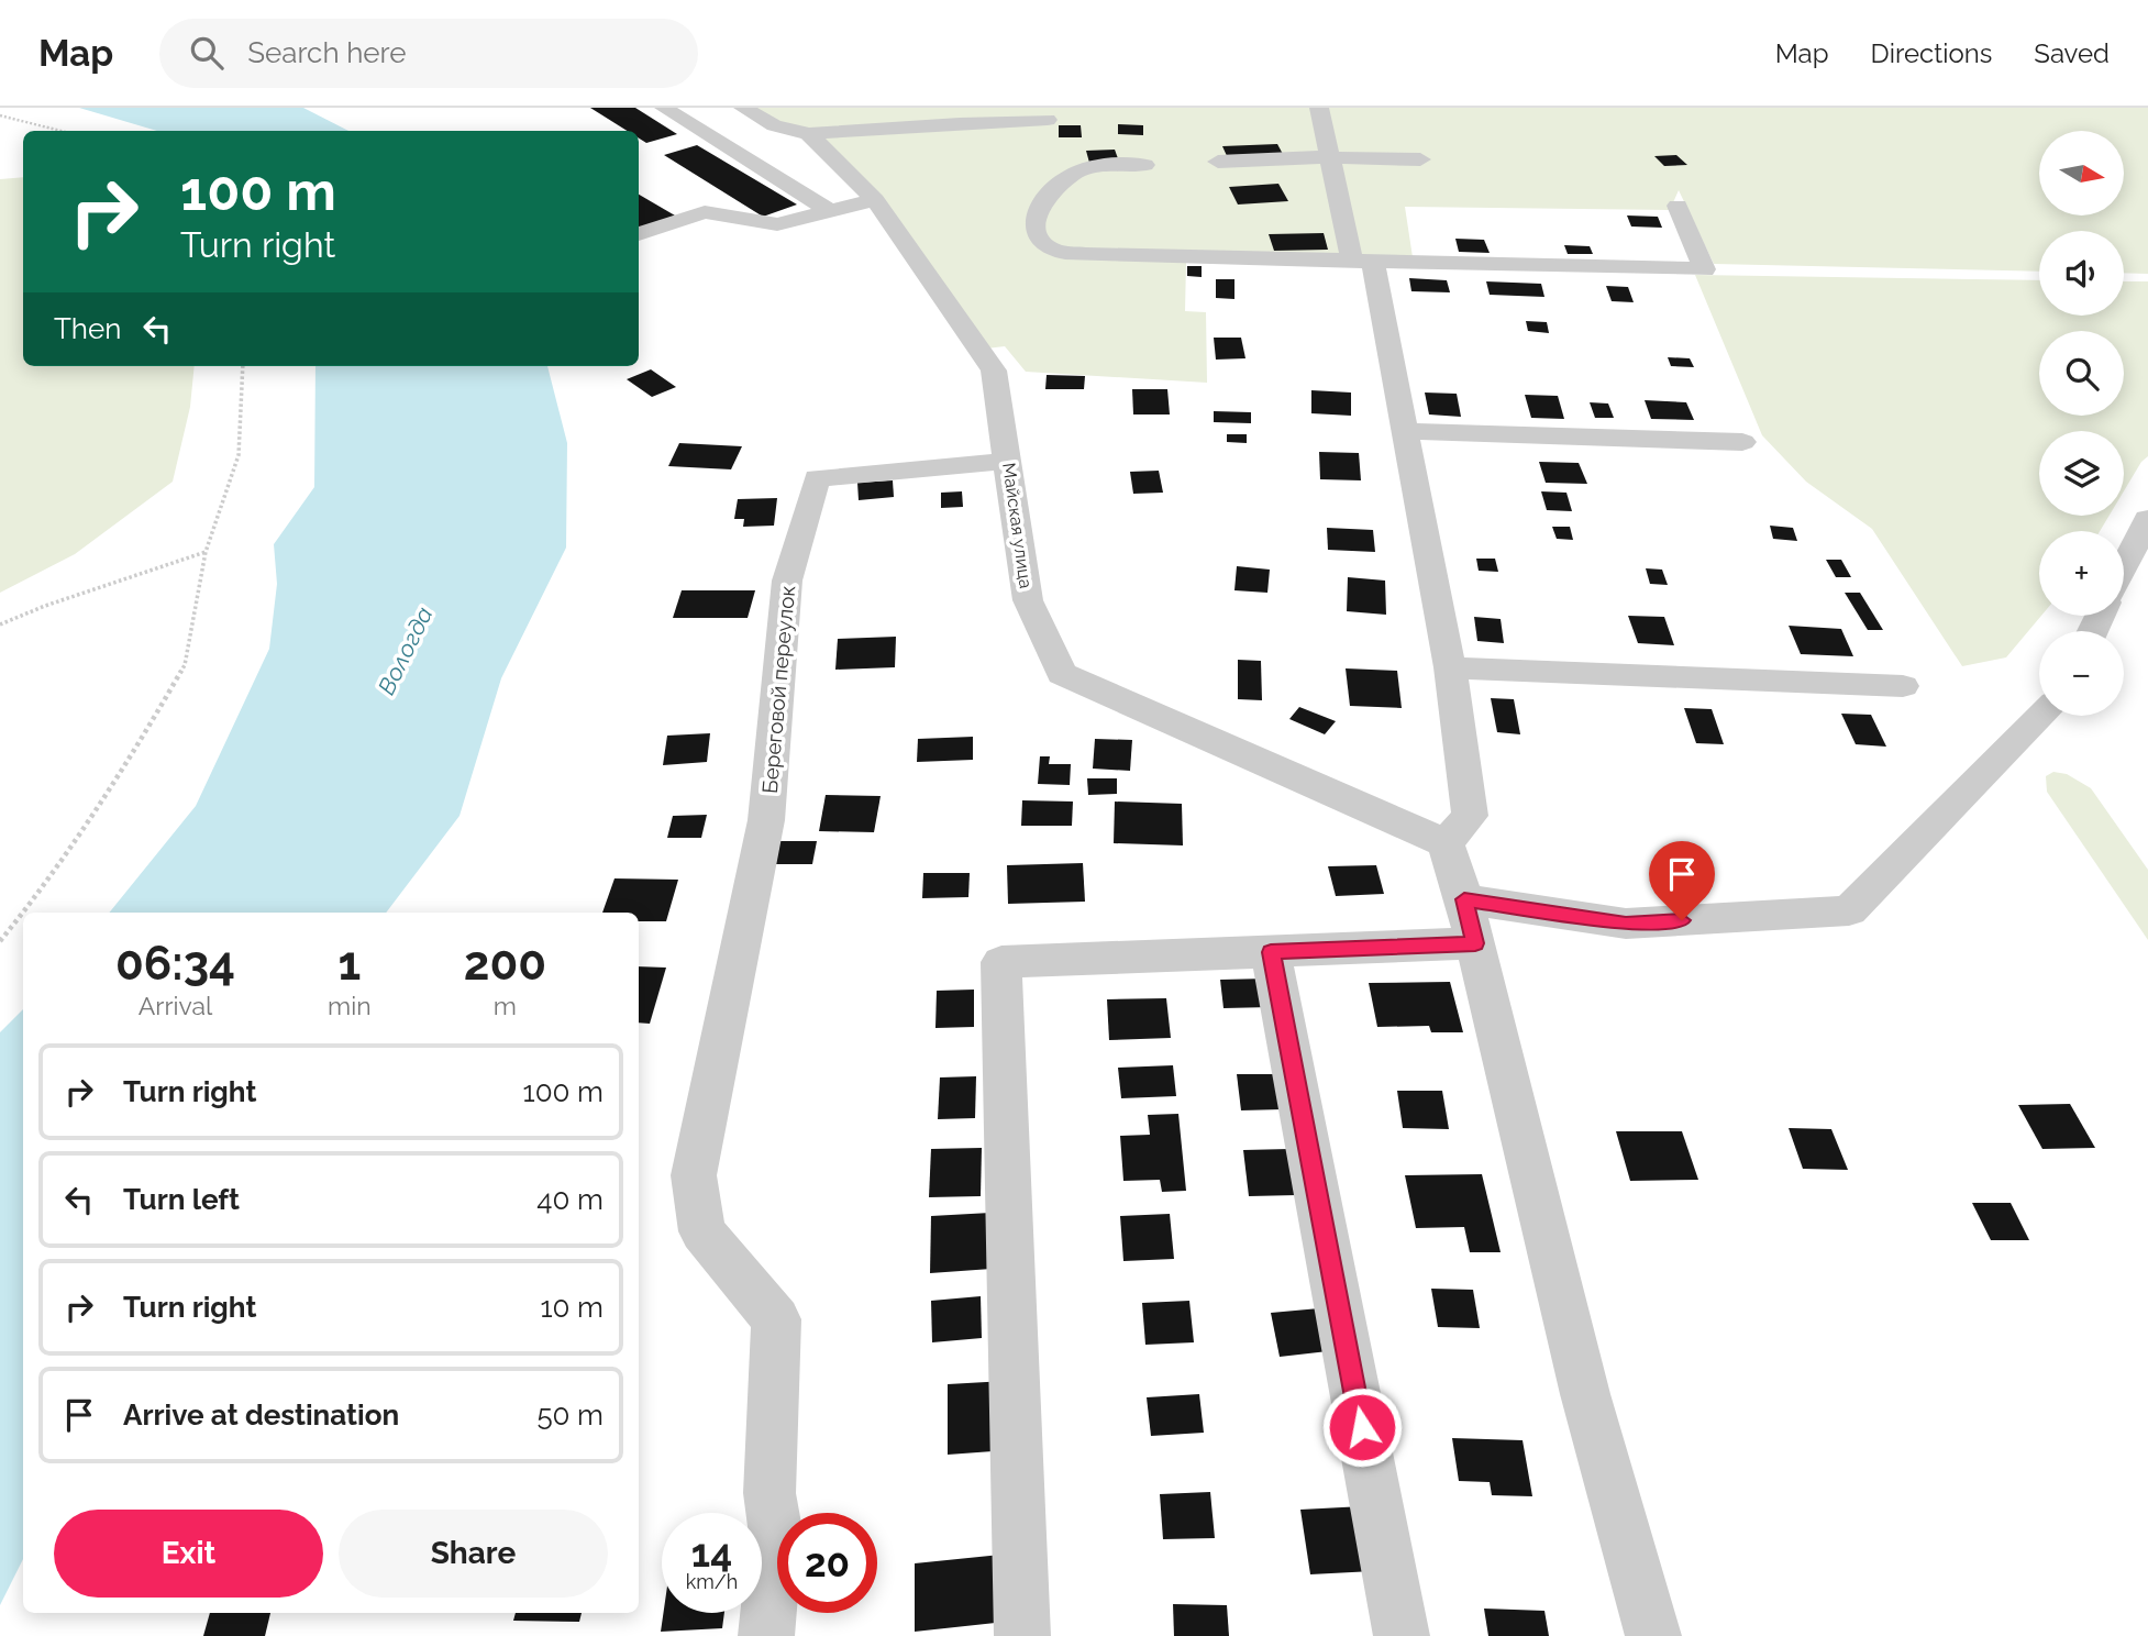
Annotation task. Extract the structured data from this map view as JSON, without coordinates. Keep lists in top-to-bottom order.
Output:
{
  "streets": {
    "street": ["Майская улица", "Береговой переулок"]
  },
  "crossings": [
    ["Майская улица", "Береговой переулок"]
  ],
  "water": ["Вологда"],
  "north": "right",
  "page": {
    "header": "Map",
    "search": "Search here",
    "nav": ["Map", "Directions", "Saved"],
    "map_buttons": ["+", "−"],
    "turn": ["100 m", "Turn right"],
    "then": "Then",
    "eta": [
      "06:34",
      "Arrival",
      "1",
      "min",
      "200",
      "m"
    ],
    "list": [
      {
        "name": "Turn right",
        "value": "100 m"
      },
      {
        "name": "Turn left",
        "value": "40 m"
      },
      {
        "name": "Turn right",
        "value": "10 m"
      },
      {
        "name": "Arrive at destination",
        "value": "50 m"
      }
    ],
    "buttons": ["Exit", "Share"],
    "speed": "14 km/h",
    "limit": "20"
  }
}
